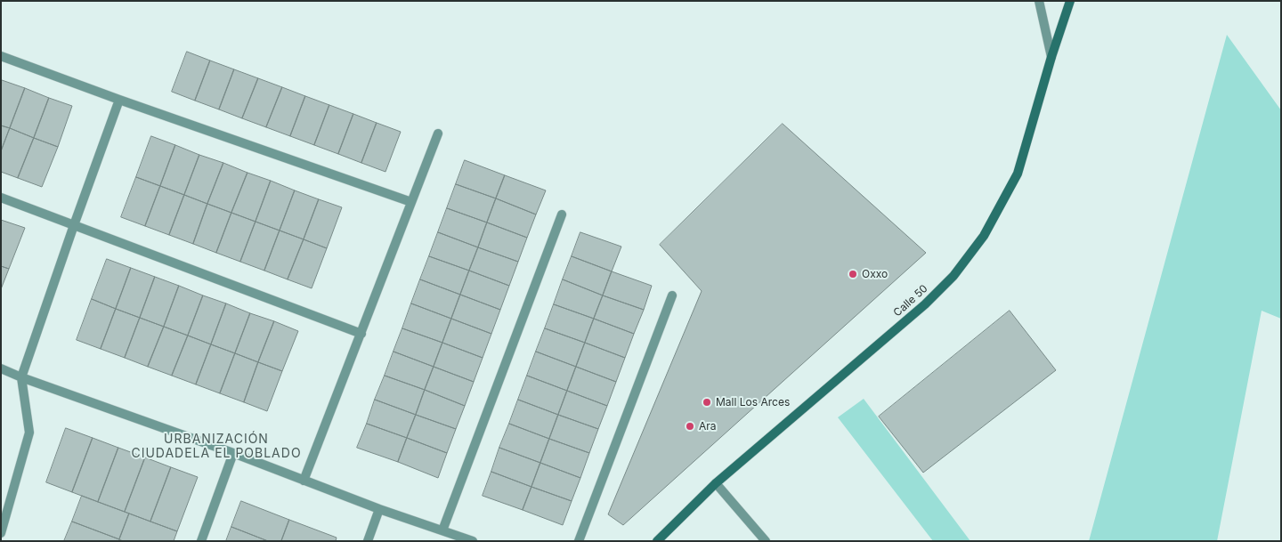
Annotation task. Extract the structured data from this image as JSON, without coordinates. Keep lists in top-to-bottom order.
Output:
{
  "streets": {
    "main road": ["Calle 50"]
  },
  "districts": ["URBANIZACIÓN CIUDADELA EL POBLADO"],
  "places": ["Oxxo", "Mall Los Arces", "Ara"]
}
